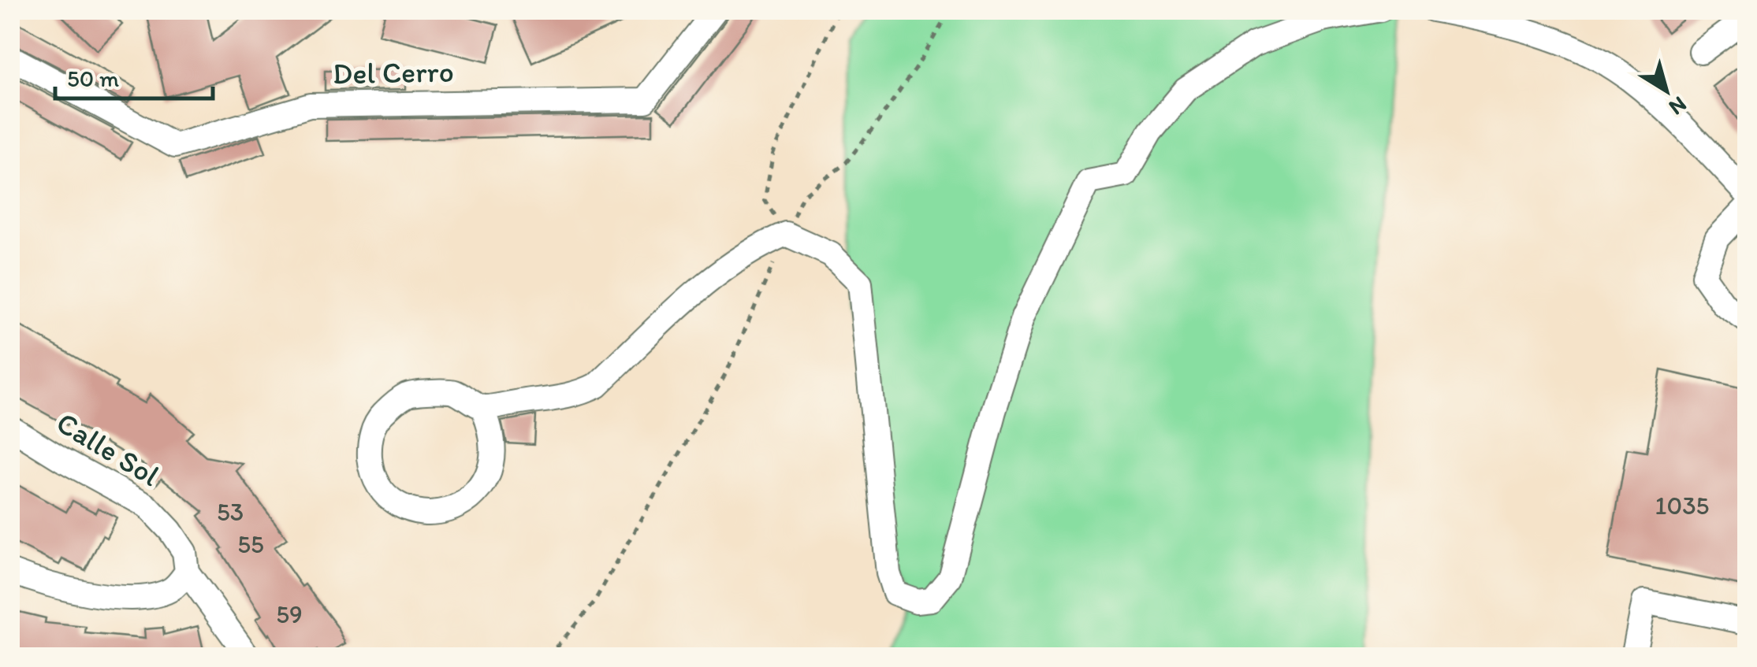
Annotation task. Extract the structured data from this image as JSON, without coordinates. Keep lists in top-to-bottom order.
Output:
{
  "streets": {
    "street": ["Del Cerro", "Calle Sol"]
  },
  "house_numbers": [
    "1035",
    "53",
    "55",
    "59"
  ],
  "scale_bar": "50 m",
  "north": "bottom right"
}
